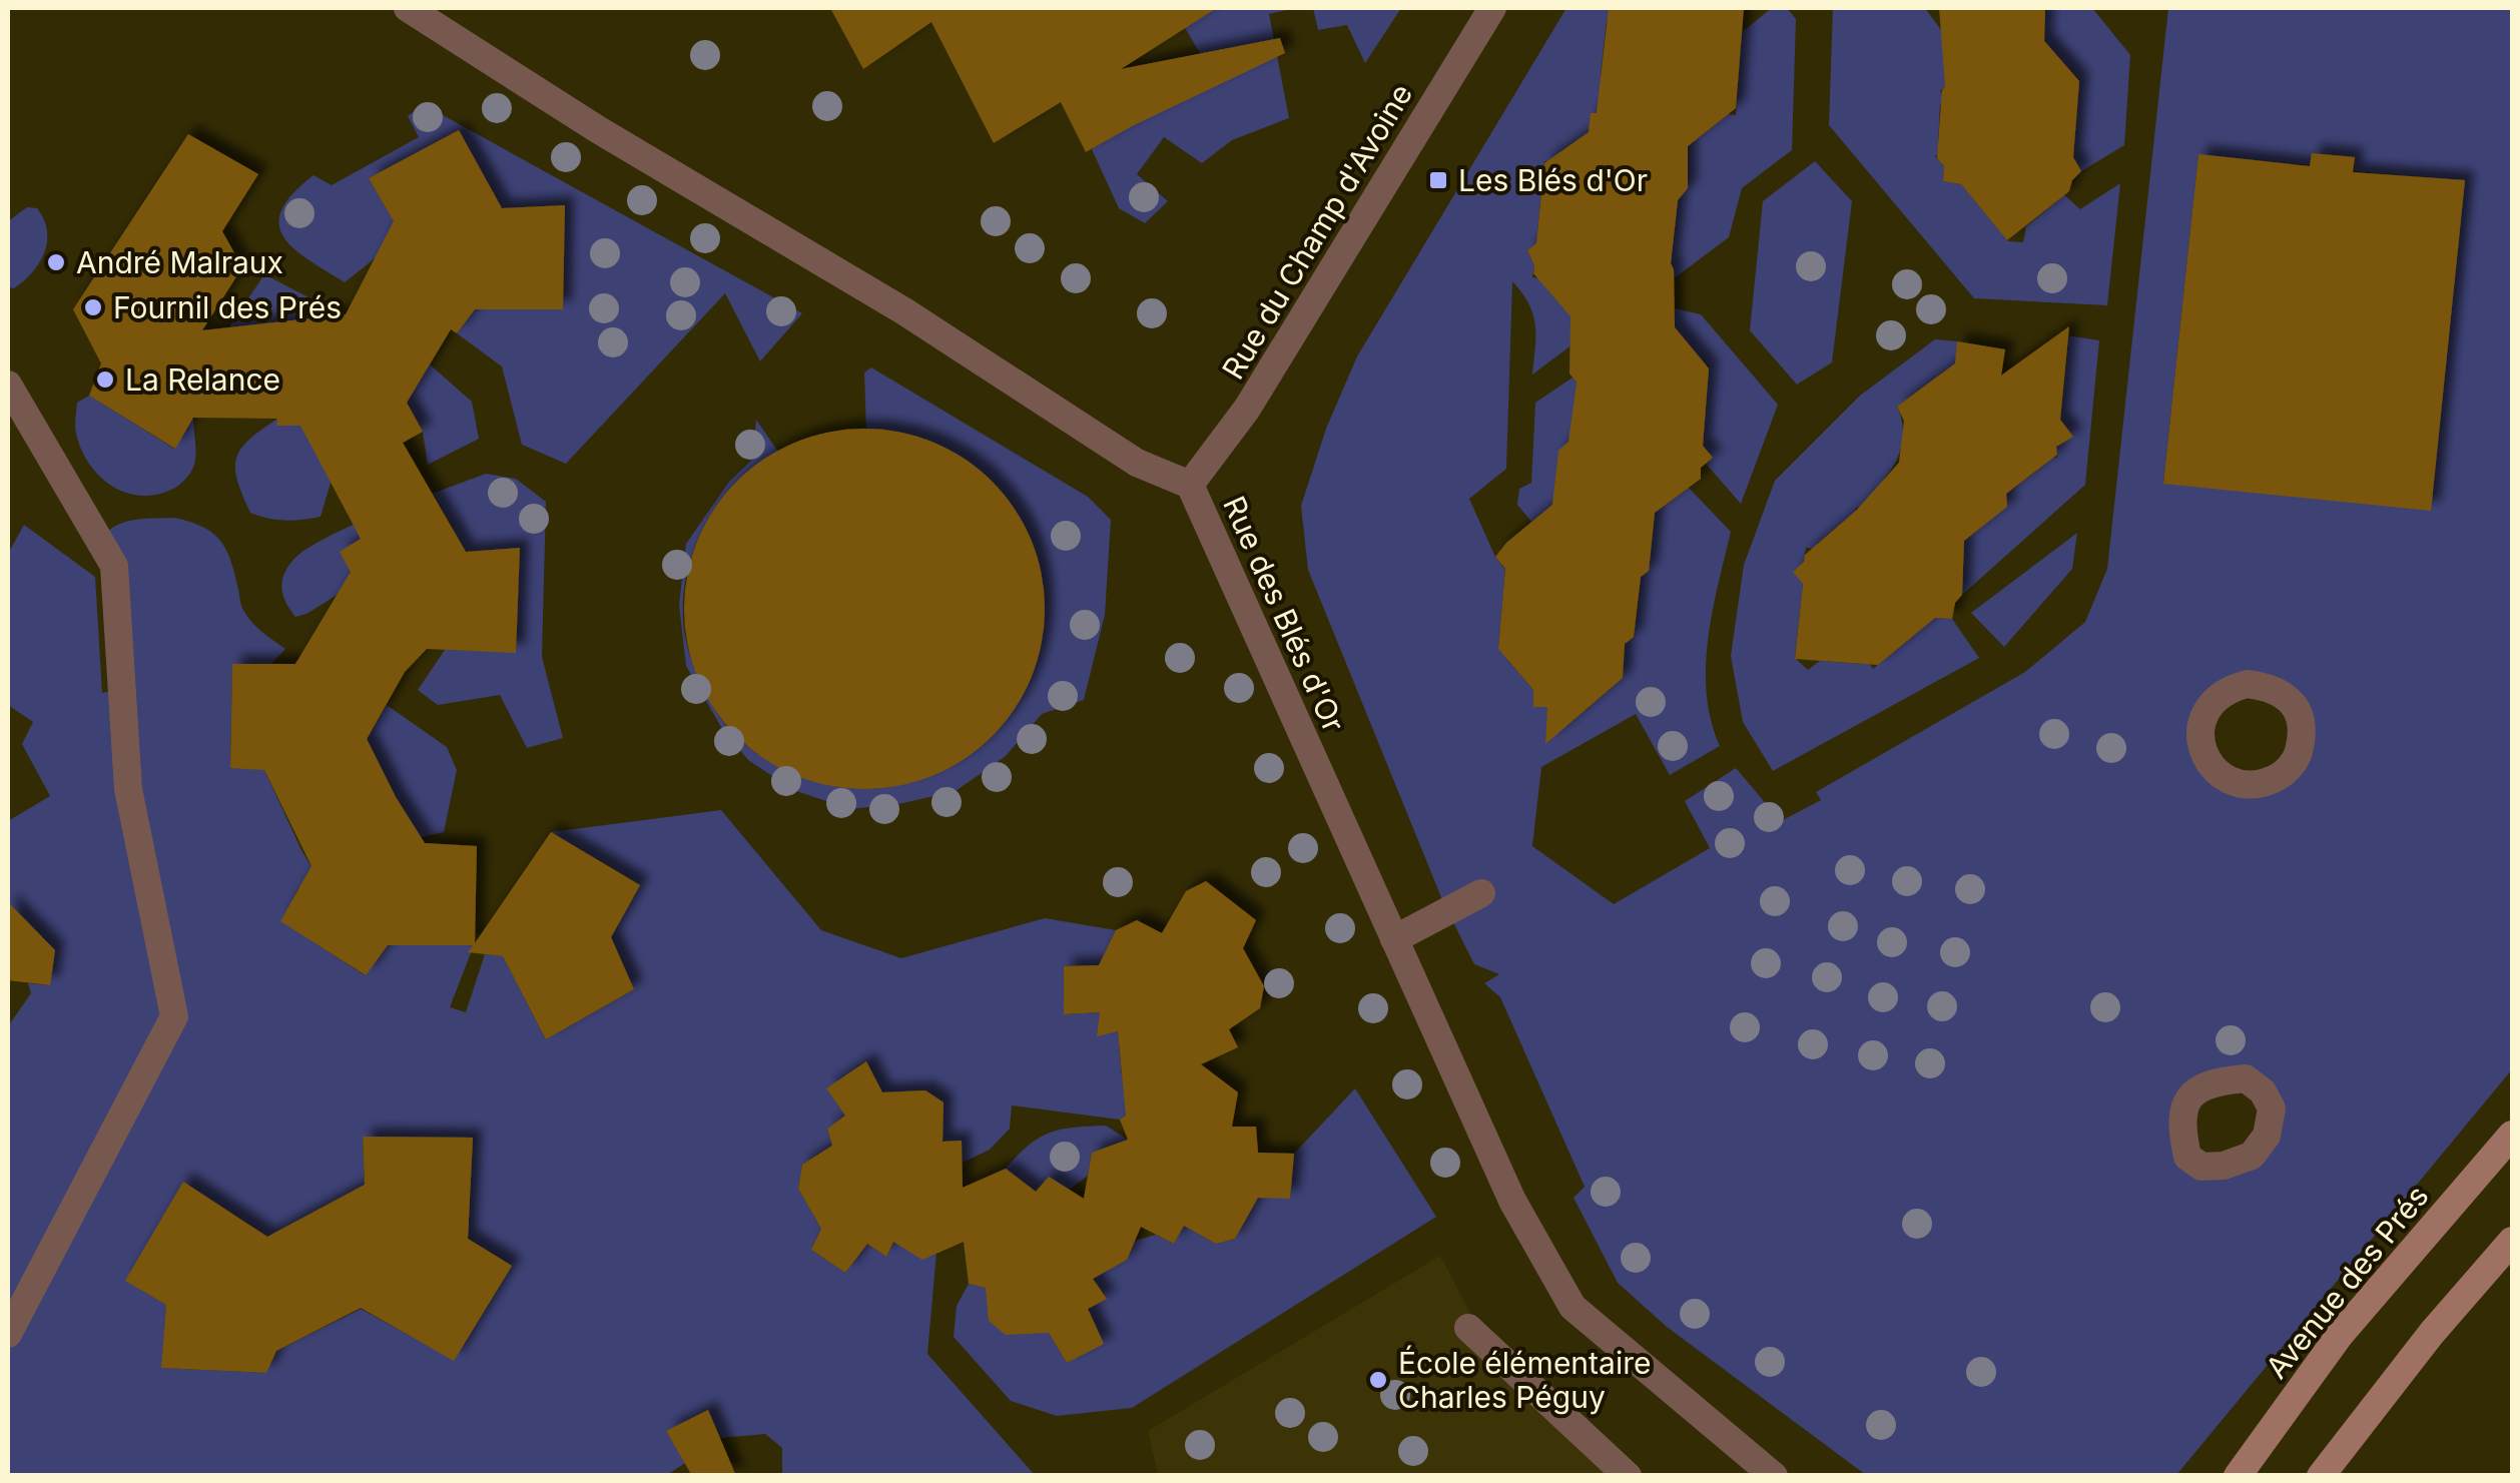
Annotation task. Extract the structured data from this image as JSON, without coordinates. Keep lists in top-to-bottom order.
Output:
{
  "streets": {
    "main road": ["Avenue des Prés"],
    "street": ["Rue du Champ d'Avoine", "Rue des Blés d'Or"]
  },
  "crossings": [
    ["Rue du Champ d'Avoine", "Rue des Blés d'Or"]
  ],
  "places": {
    "transit": ["Les Blés d'Or"],
    "other": [
      "André Malraux",
      "Fournil des Prés",
      "La Relance",
      "École élémentaire Charles Péguy"
    ]
  }
}
